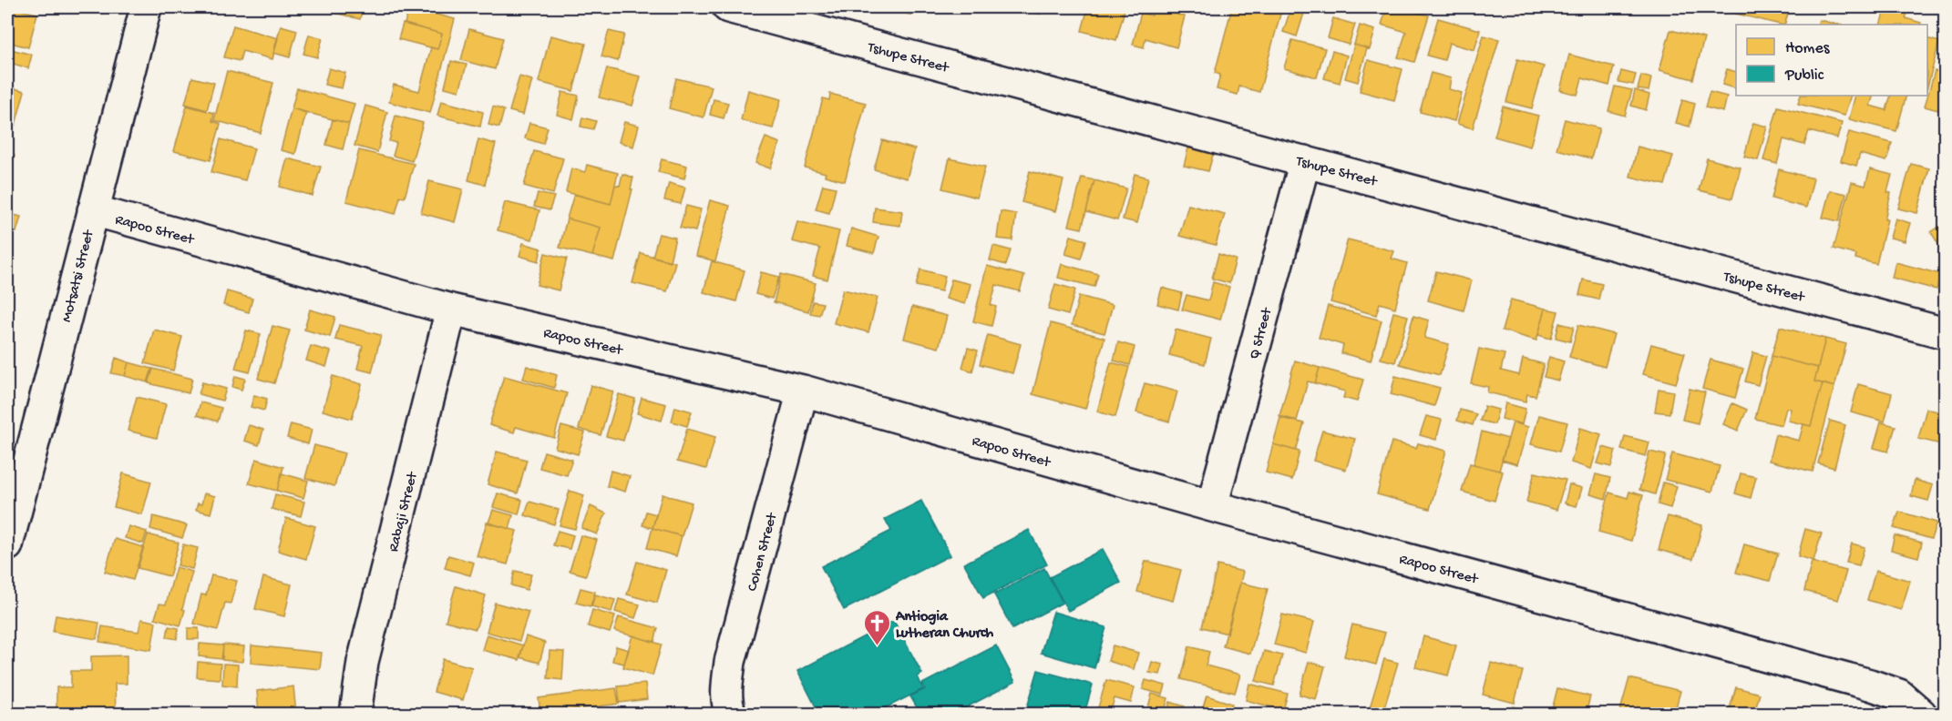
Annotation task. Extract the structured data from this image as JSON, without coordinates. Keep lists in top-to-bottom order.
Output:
{
  "streets": {
    "street": [
      "Tshupe Street",
      "Rapoo Street",
      "Motsatsi Street",
      "Q Street",
      "Rabaji Street",
      "Cohen Street"
    ]
  },
  "crossings": [
    ["Tshupe Street", "Q Street"],
    ["Rapoo Street", "Motsatsi Street"],
    ["Rapoo Street", "Q Street"],
    ["Rapoo Street", "Rabaji Street"],
    ["Rapoo Street", "Cohen Street"]
  ],
  "places": {
    "church": ["Antiogia Lutheran Church"]
  },
  "legend": ["Homes", "Public"]
}
